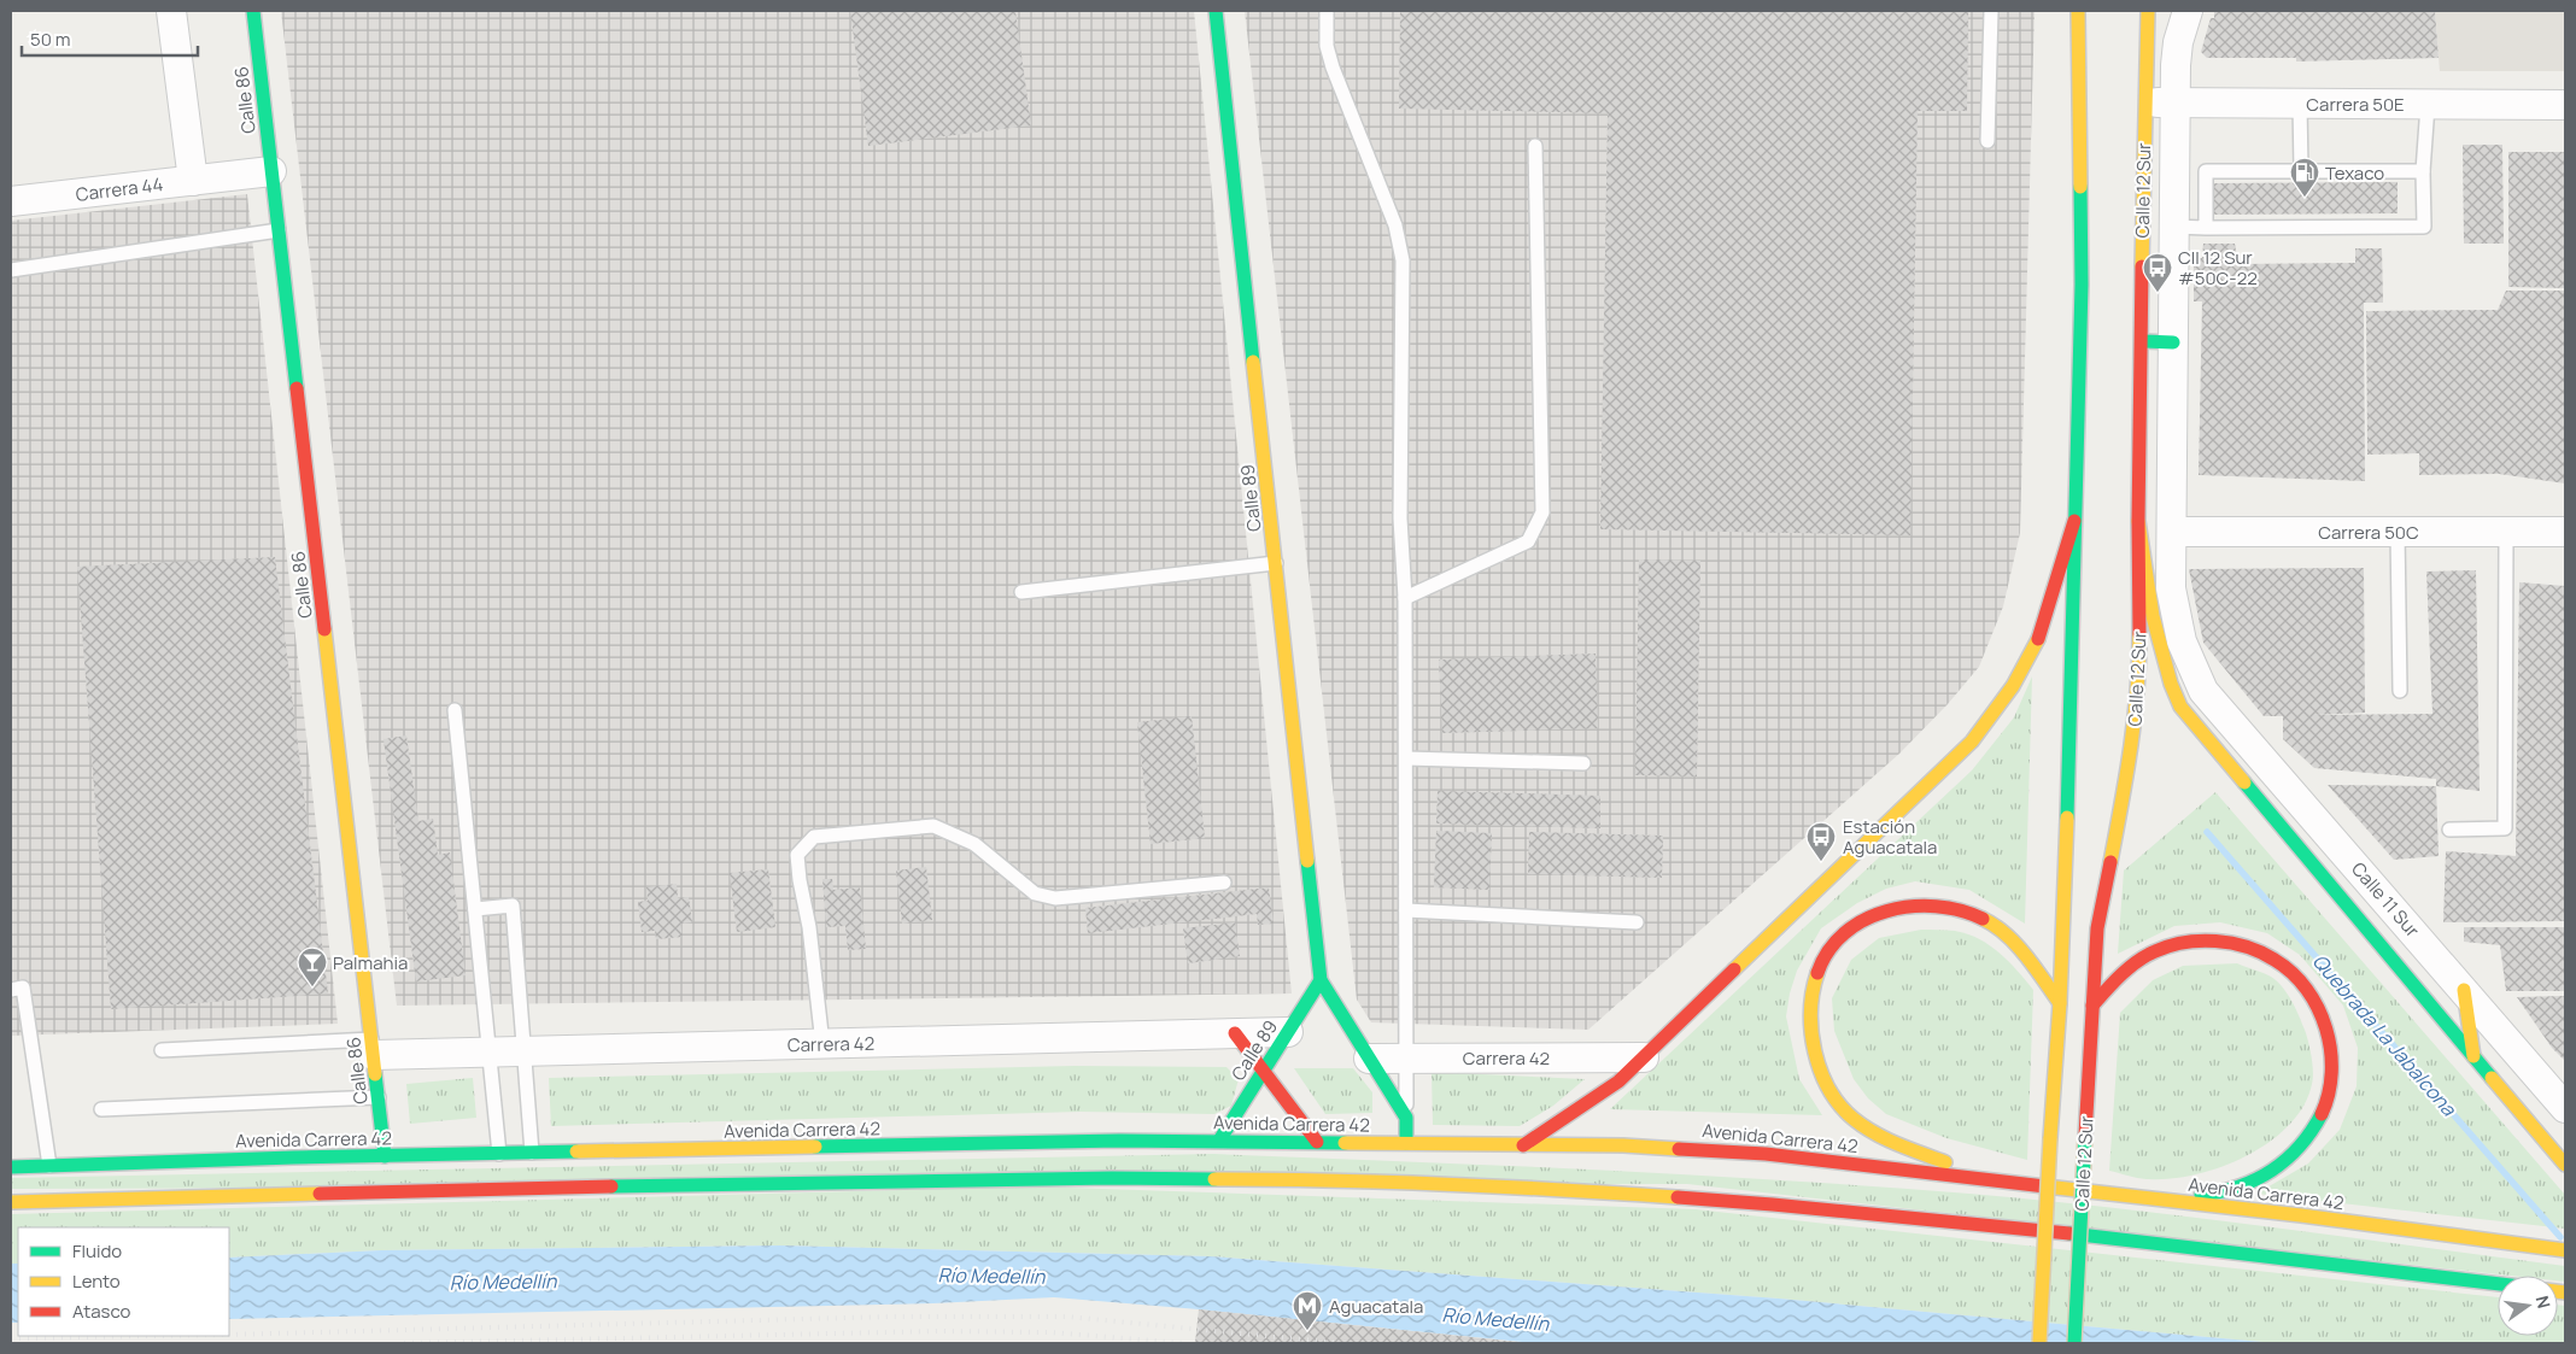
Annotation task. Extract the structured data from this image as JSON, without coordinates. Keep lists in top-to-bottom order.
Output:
{
  "streets": {
    "main road": [
      "Calle 86",
      "Calle 12 Sur",
      "Calle 89",
      "Avenida Carrera 42"
    ],
    "street": [
      "Carrera 50E",
      "Carrera 44",
      "Carrera 50C",
      "Calle 11 Sur",
      "Carrera 42"
    ]
  },
  "crossings": [
    ["Calle 86", "Carrera 44"],
    ["Calle 86", "Carrera 42"],
    ["Calle 86", "Avenida Carrera 42"],
    ["Carrera 50E", "Calle 12 Sur"],
    ["Calle 12 Sur", "Carrera 50C"],
    ["Calle 12 Sur", "Calle 11 Sur"],
    ["Calle 89", "Carrera 42"],
    ["Calle 89", "Avenida Carrera 42"]
  ],
  "water": ["Quebrada La Jabalcona", "Río Medellín"],
  "places": {
    "fuel station": ["Texaco"],
    "bus stop": ["Cll 12 Sur #50C-22", "Estación Aguacatala"],
    "bar": ["Palmahia"],
    "metro station": ["Aguacatala"]
  },
  "legend": ["Fluido", "Lento", "Atasco"],
  "scale_bar": "50 m",
  "north": "right"
}
